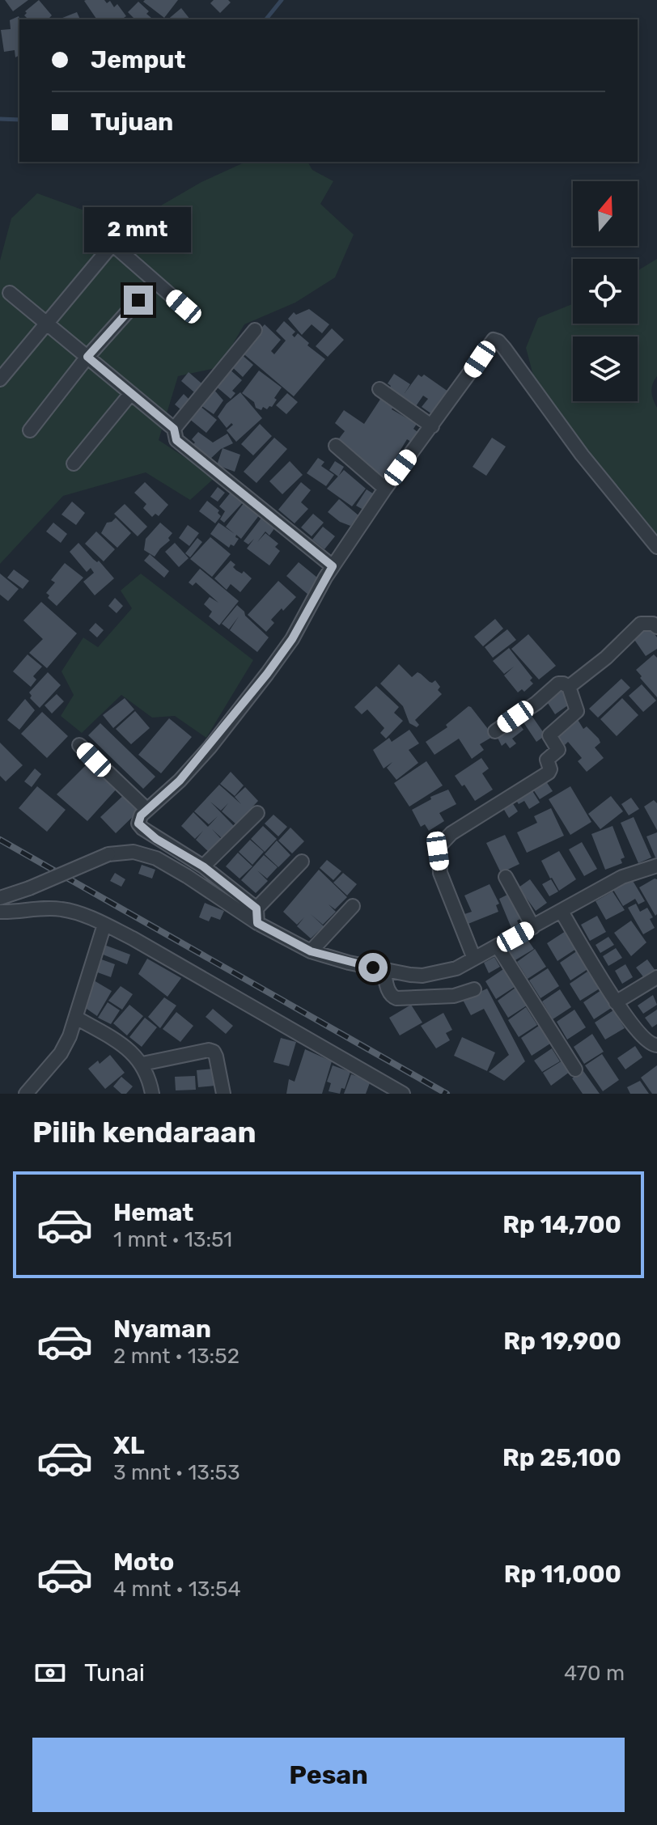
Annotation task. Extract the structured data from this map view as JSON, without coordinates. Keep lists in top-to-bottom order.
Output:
{
  "north": "top",
  "page": {
    "banner": ["Jemput", "Tujuan"],
    "bubble": "2 mnt",
    "heading": "Pilih kendaraan",
    "list": [
      {
        "name": "Hemat",
        "note": "1 mnt · 13:51",
        "value": "Rp 14,700"
      },
      {
        "name": "Nyaman",
        "note": "2 mnt · 13:52",
        "value": "Rp 19,900"
      },
      {
        "name": "XL",
        "note": "3 mnt · 13:53",
        "value": "Rp 25,100"
      },
      {
        "name": "Moto",
        "note": "4 mnt · 13:54",
        "value": "Rp 11,000"
      }
    ],
    "pay": ["Tunai", "470 m"],
    "buttons": "Pesan"
  }
}
